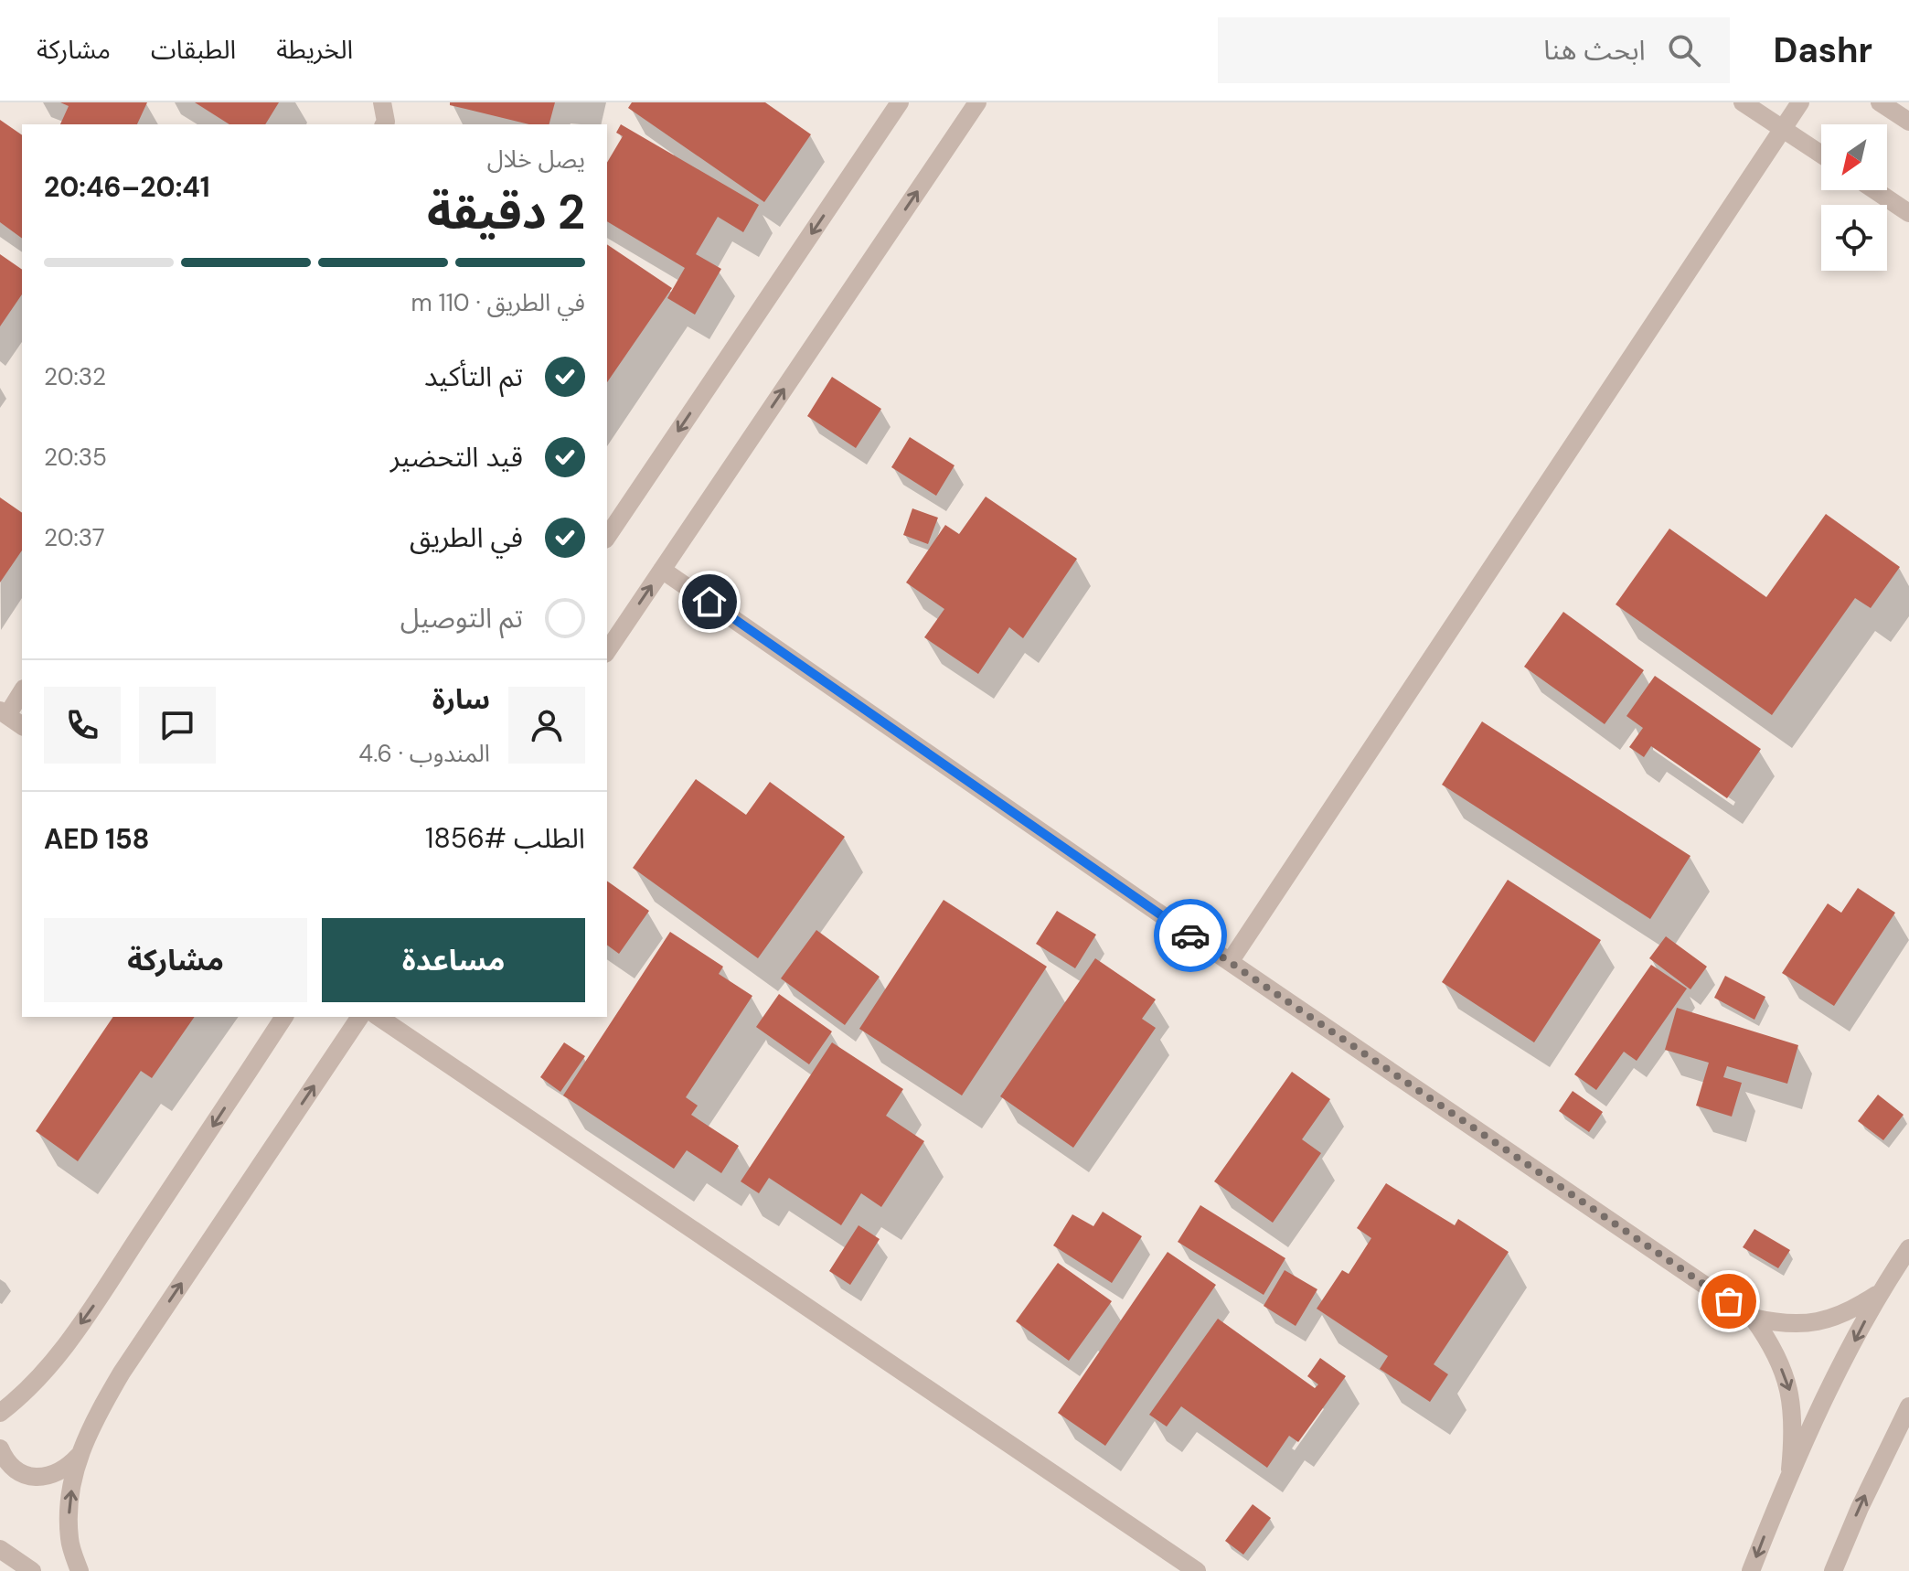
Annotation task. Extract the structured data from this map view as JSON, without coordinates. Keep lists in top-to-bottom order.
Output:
{
  "north": "bottom left",
  "page": {
    "header": "Dashr",
    "search": "ابحث هنا",
    "nav": ["الخريطة", "الطبقات", "مشاركة"],
    "heading": ["2 دقيقة", "يصل خلال", "20:41–20:46"],
    "panel": [
      "سارة",
      "المندوب · 4.6",
      "الطلب #1856",
      "AED 158"
    ],
    "bar": "في الطريق · 110 m",
    "list": [
      ["تم التأكيد", "20:32"],
      ["قيد التحضير", "20:35"],
      ["في الطريق", "20:37"],
      "تم التوصيل"
    ],
    "buttons": ["مساعدة", "مشاركة"]
  }
}
